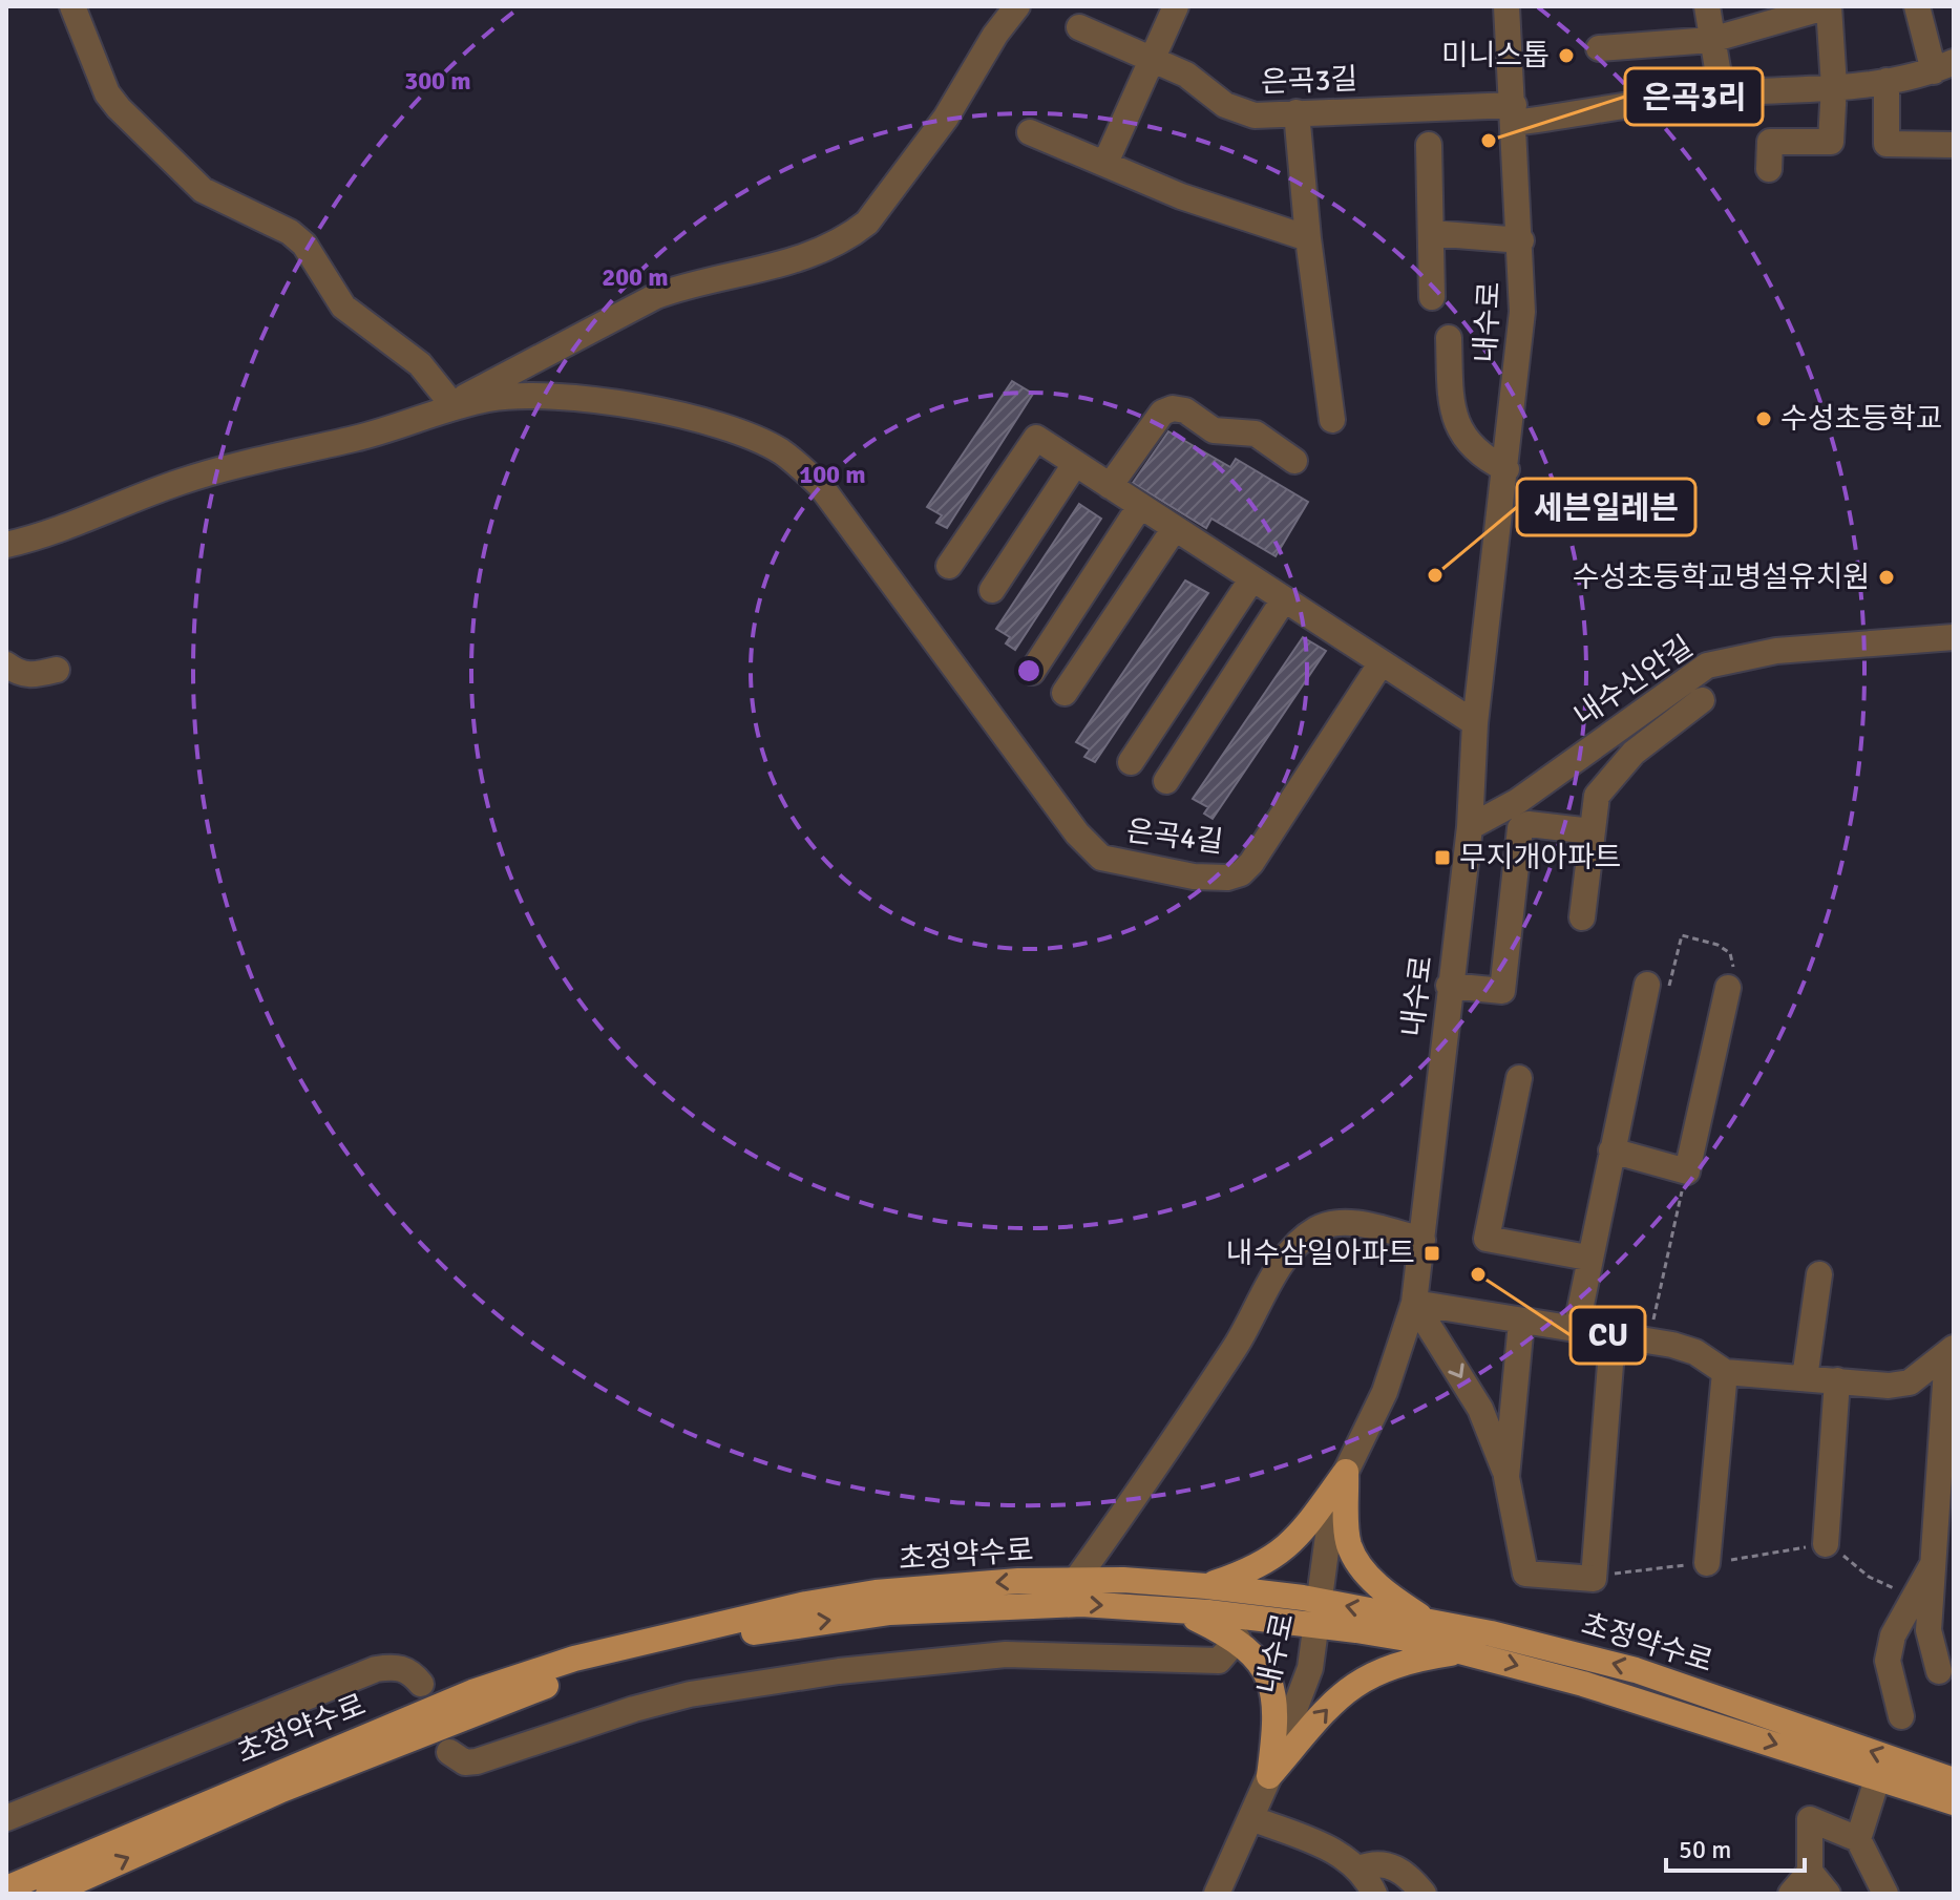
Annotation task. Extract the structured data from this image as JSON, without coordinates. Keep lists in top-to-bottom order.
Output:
{
  "streets": {
    "main road": ["초정약수로"],
    "street": [
      "은곡3길",
      "내수로",
      "내수신안길",
      "은곡4길"
    ]
  },
  "crossings": [
    ["은곡3길", "내수로"],
    ["내수로", "내수신안길"],
    ["내수로", "초정약수로"]
  ],
  "places": {
    "other": [
      "미니스톱",
      "은곡3리",
      "수성초등학교",
      "세븐일레븐",
      "수성초등학교병설유치원",
      "CU"
    ],
    "transit": ["무지개아파트", "내수삼일아파트"]
  },
  "scale_bar": "50 m",
  "rings": ["300 m", "200 m", "100 m"]
}
